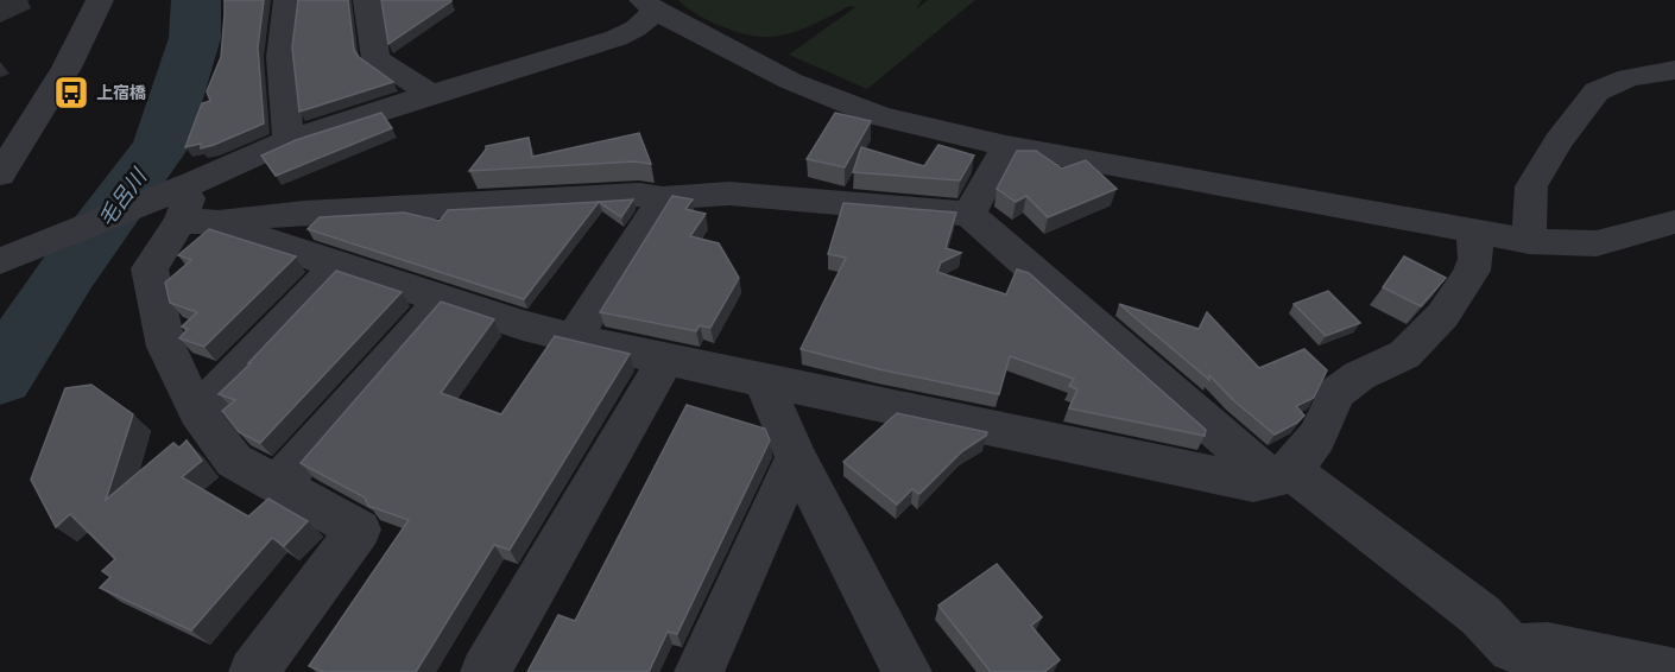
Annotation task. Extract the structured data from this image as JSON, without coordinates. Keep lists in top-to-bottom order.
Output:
{
  "water": ["毛呂川"],
  "places": {
    "bus stop": ["上宿橋"]
  }
}
